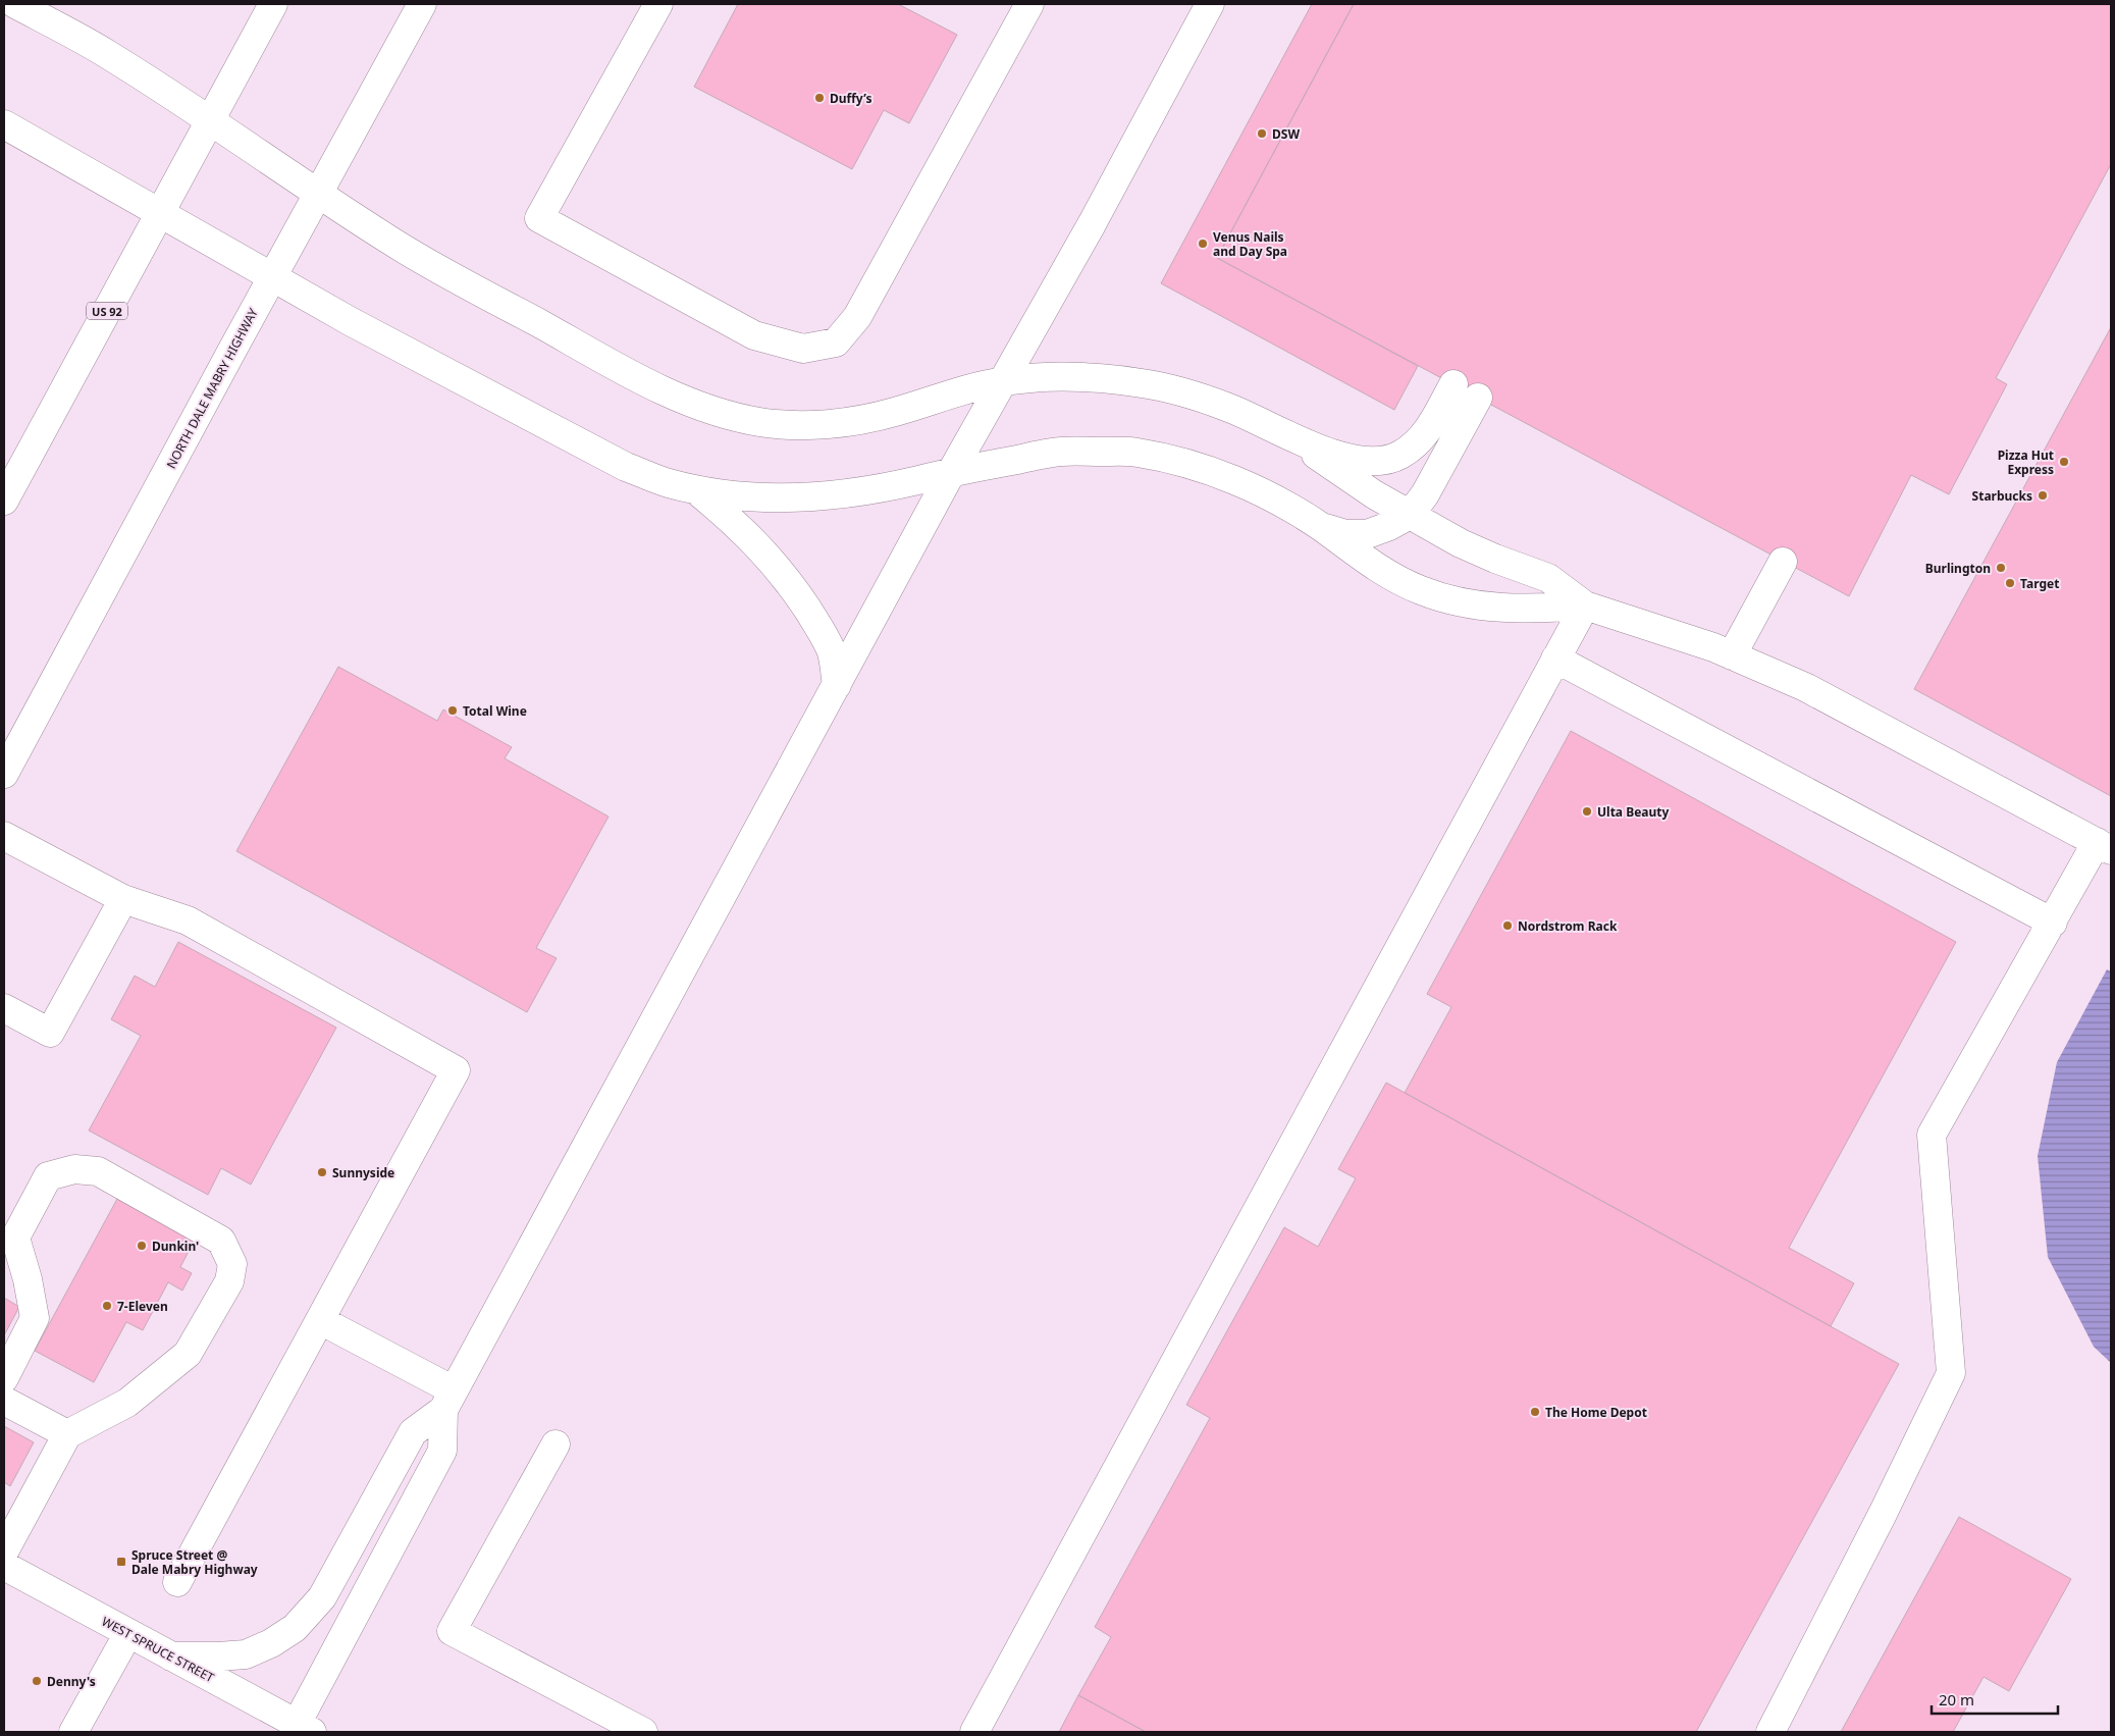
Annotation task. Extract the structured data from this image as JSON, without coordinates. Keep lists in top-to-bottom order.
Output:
{
  "streets": {
    "main road": ["US 92", "NORTH DALE MABRY HIGHWAY", "WEST SPRUCE STREET"]
  },
  "places": {
    "other": [
      "Duffy’s",
      "DSW",
      "Venus Nails and Day Spa",
      "Pizza Hut Express",
      "Starbucks",
      "Burlington",
      "Target",
      "Total Wine",
      "Ulta Beauty",
      "Nordstrom Rack",
      "Sunnyside",
      "Dunkin'",
      "7-Eleven",
      "The Home Depot",
      "Denny's"
    ],
    "transit": ["Spruce Street @ Dale Mabry Highway"]
  },
  "scale_bar": "20 m"
}
